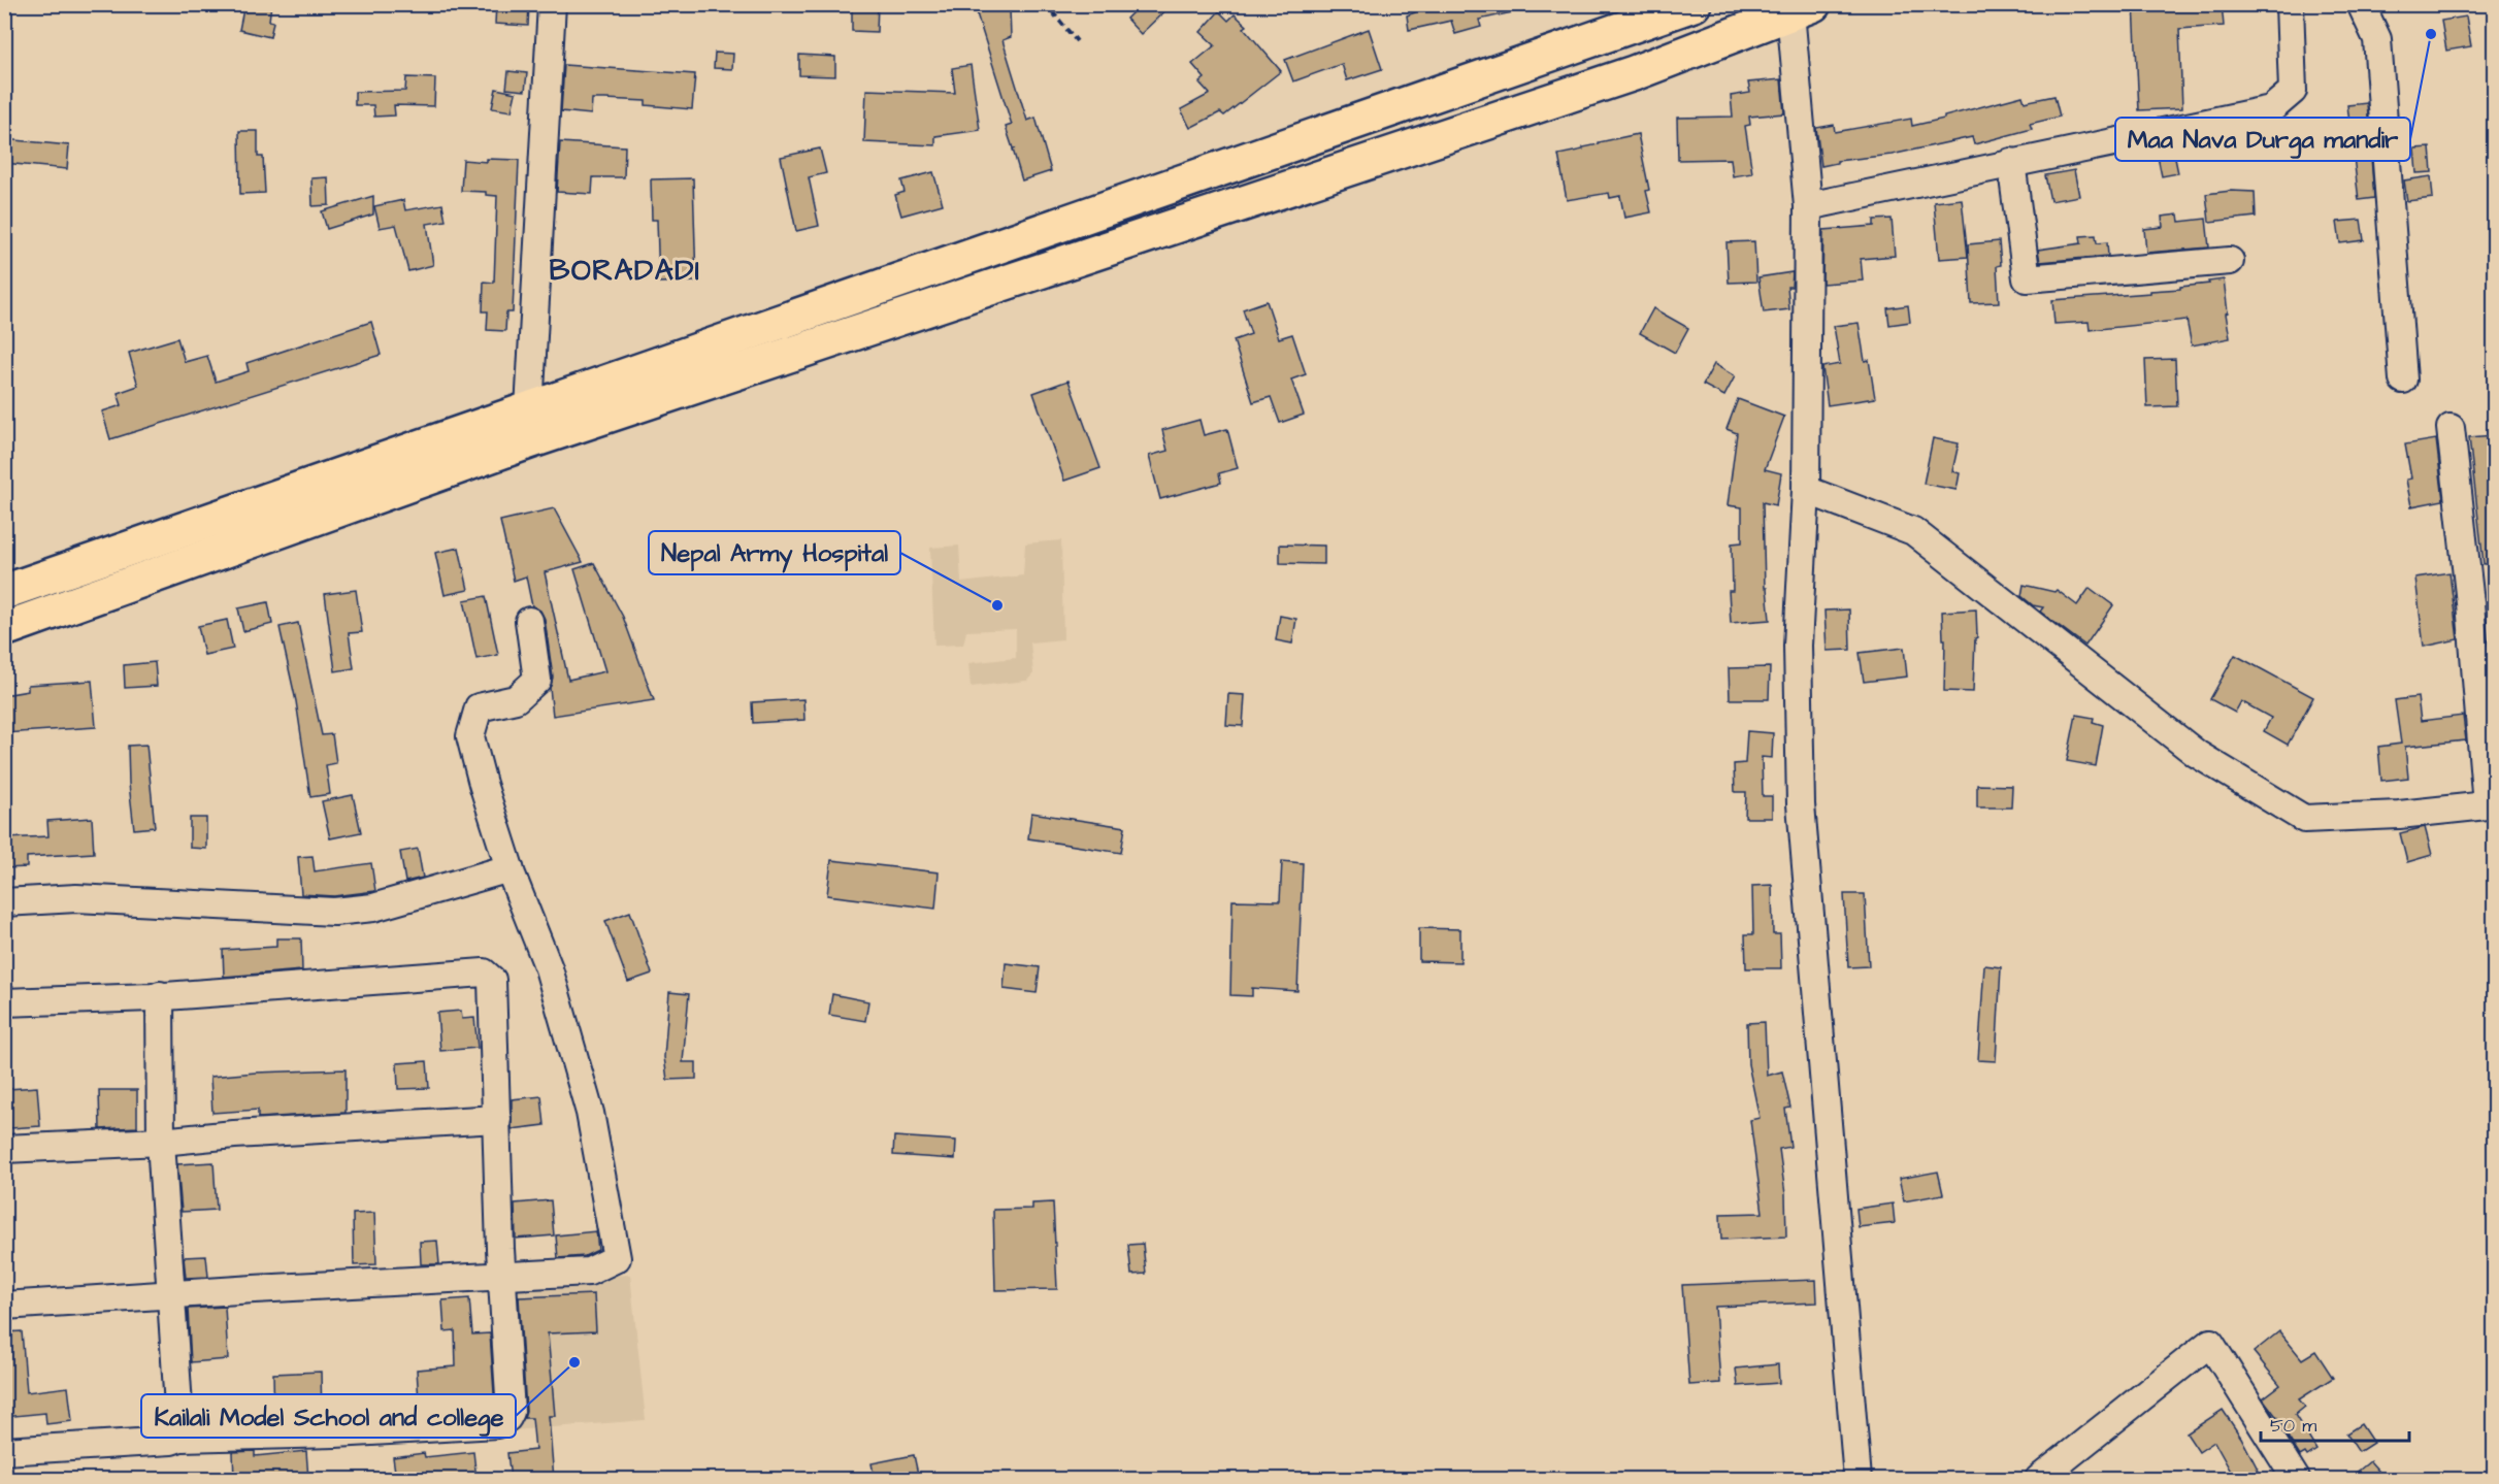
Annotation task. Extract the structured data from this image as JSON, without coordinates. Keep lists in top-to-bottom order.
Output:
{
  "districts": ["BORADADI"],
  "places": ["Maa Nava Durga mandir", "Nepal Army Hospital", "Kailali Model School and college"],
  "scale_bar": "50 m"
}
